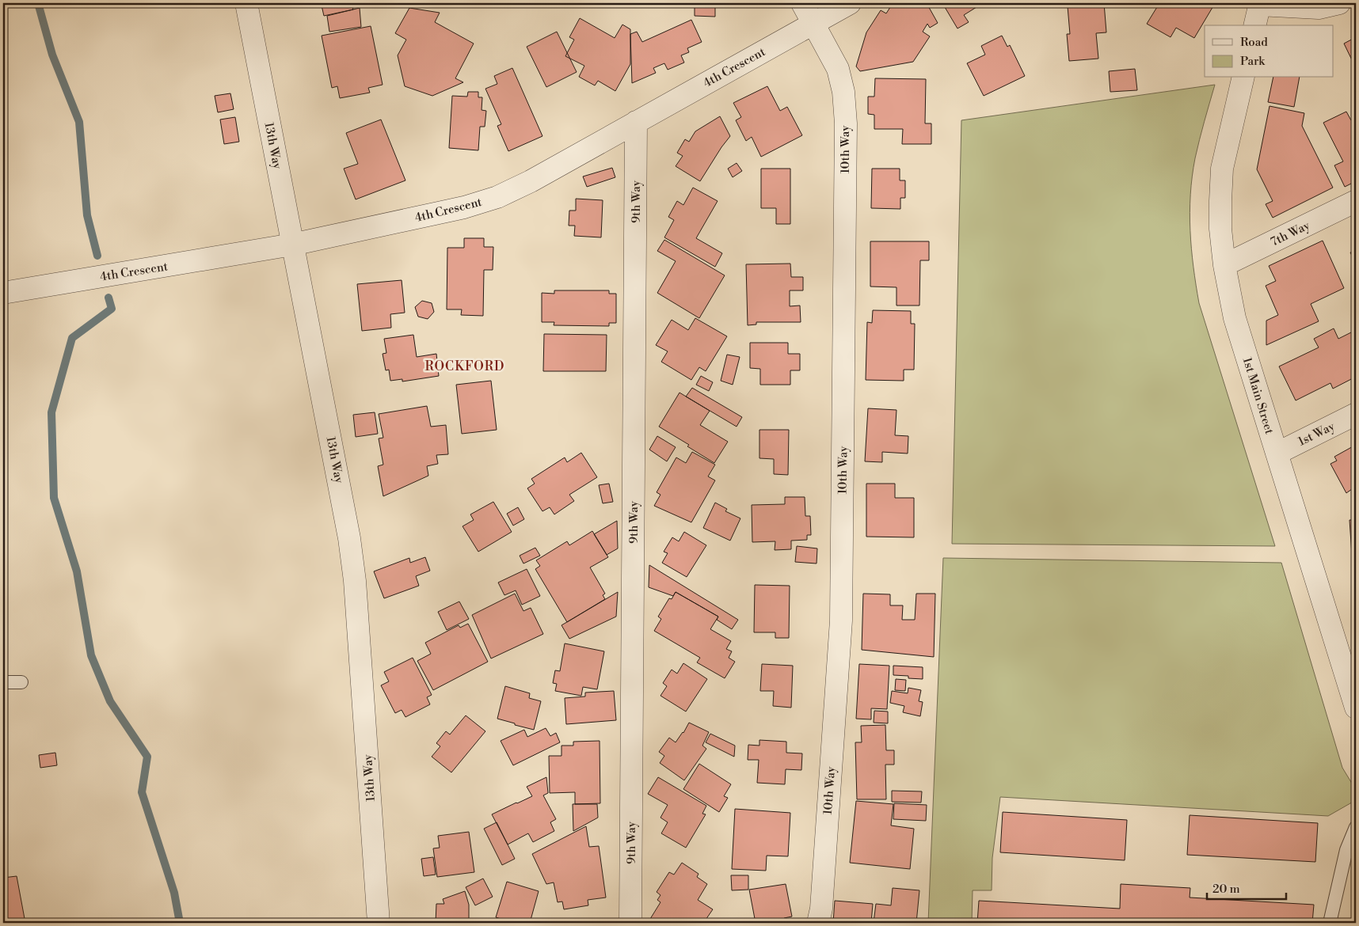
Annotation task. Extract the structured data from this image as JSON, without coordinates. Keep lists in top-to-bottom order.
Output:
{
  "streets": {
    "street": [
      "4th Crescent",
      "13th Way",
      "10th Way",
      "9th Way",
      "7th Way",
      "1st Main Street",
      "1st Way"
    ]
  },
  "crossings": [
    ["4th Crescent", "13th Way"],
    ["4th Crescent", "10th Way"],
    ["4th Crescent", "9th Way"],
    ["7th Way", "1st Main Street"],
    ["1st Main Street", "1st Way"]
  ],
  "districts": ["ROCKFORD"],
  "legend": ["Road", "Park"],
  "scale_bar": "20 m"
}
